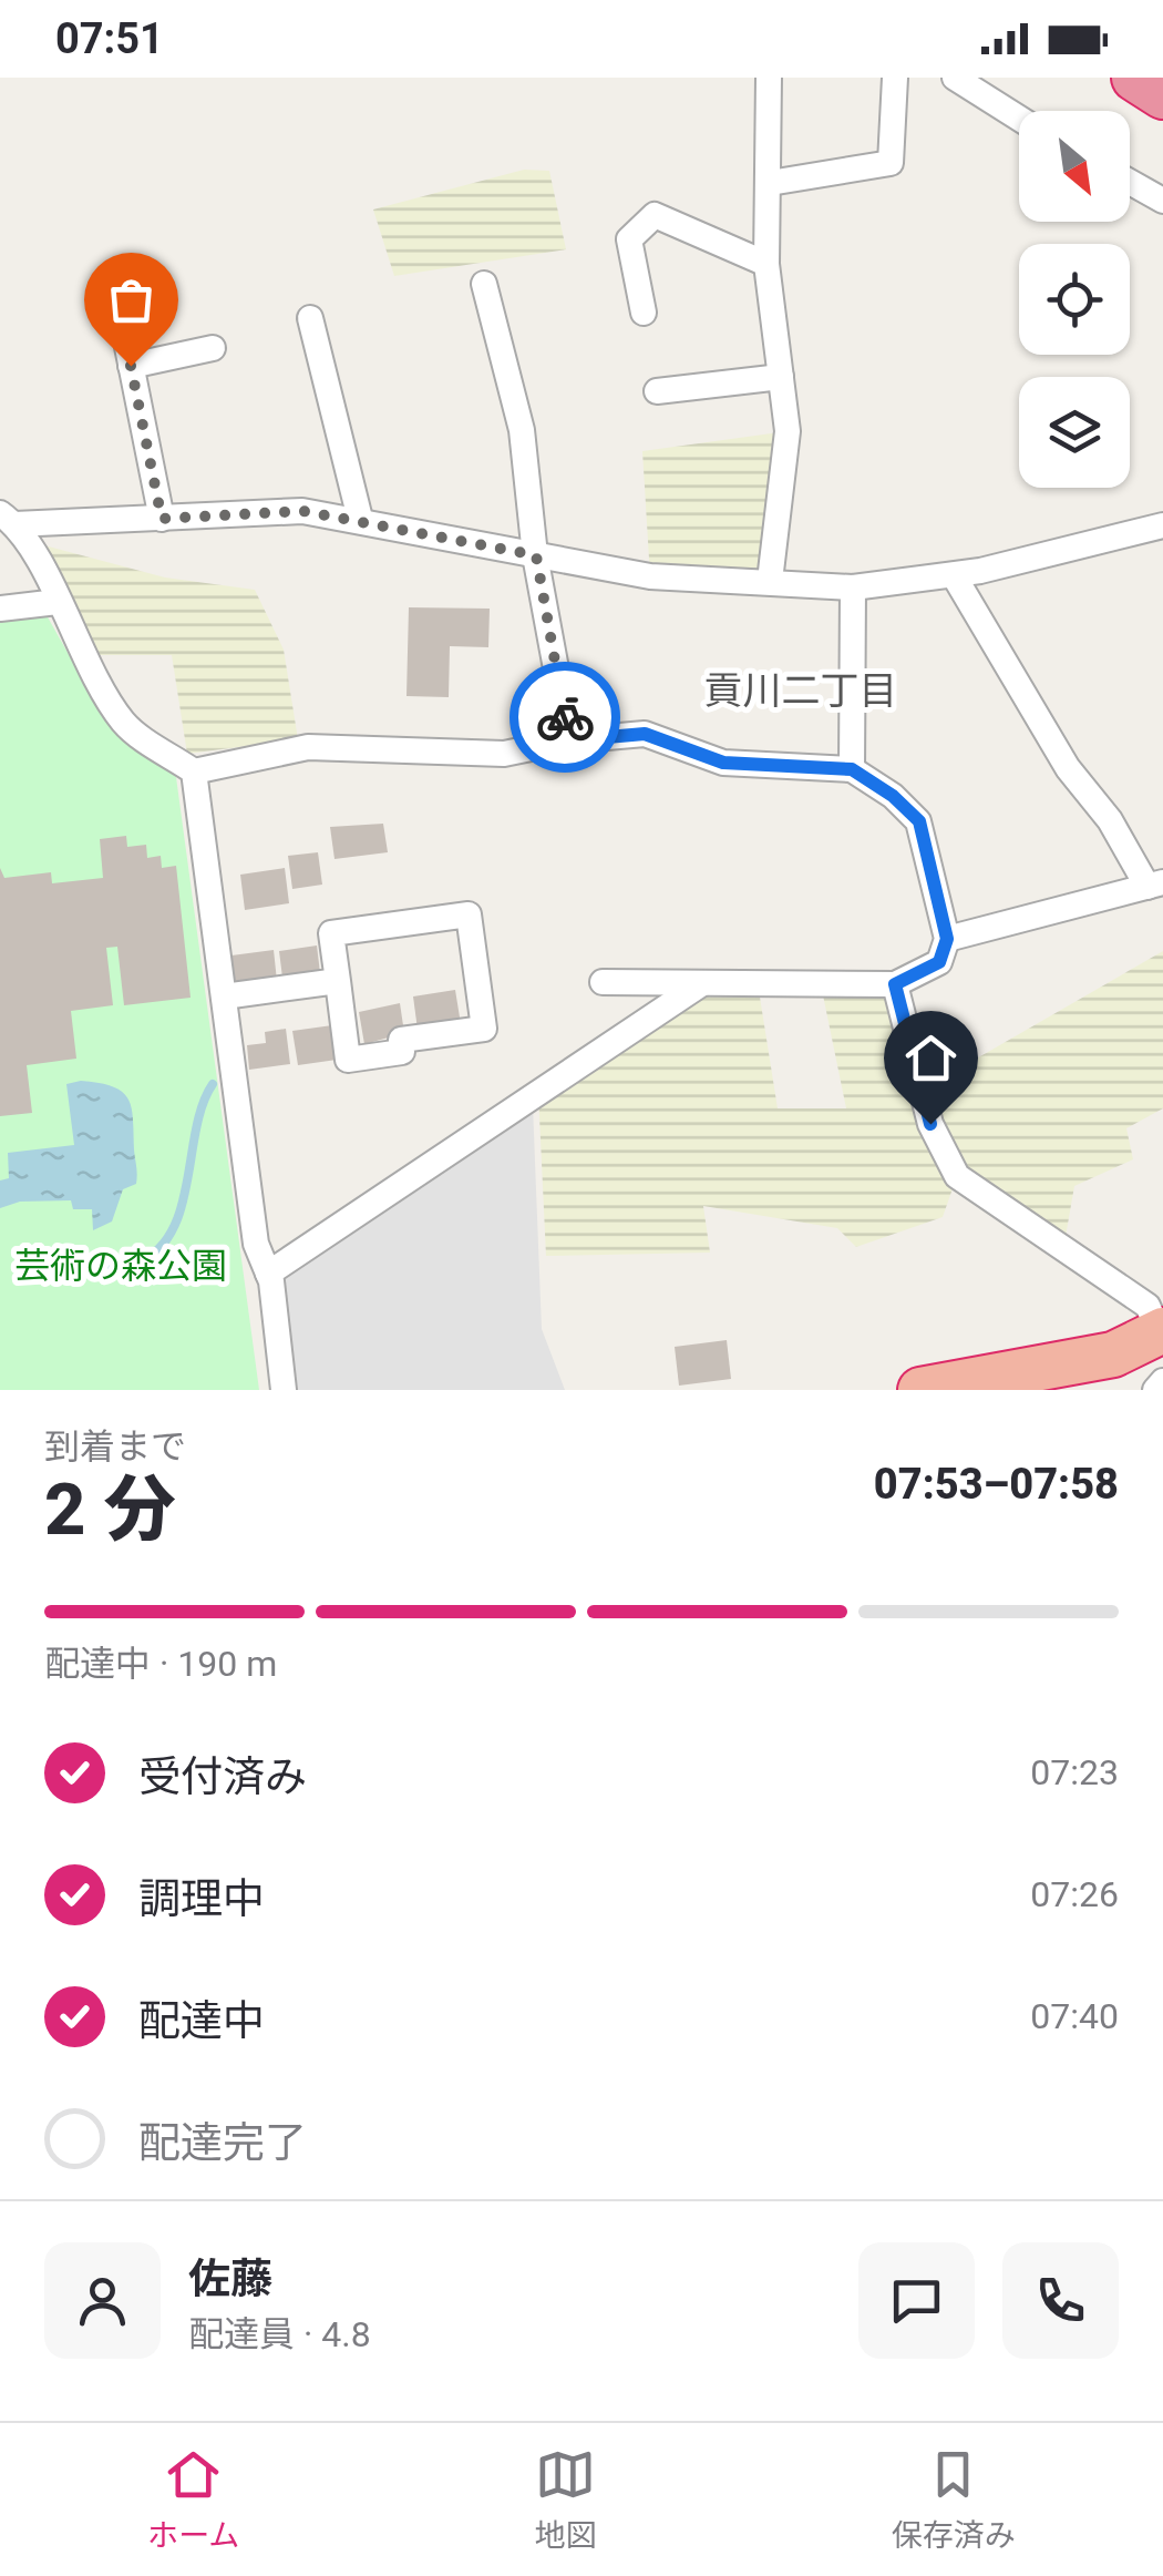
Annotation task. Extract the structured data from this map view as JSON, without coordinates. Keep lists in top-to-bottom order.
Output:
{
  "districts": ["貢川二丁目"],
  "parks": ["芸術の森公園"],
  "north": "bottom right",
  "page": {
    "status": "07:51",
    "heading": ["2 分", "到着まで", "07:53–07:58"],
    "panel": ["佐藤", "配達員 · 4.8"],
    "bar": "配達中 · 190 m",
    "list": [
      ["受付済み", "07:23"],
      ["調理中", "07:26"],
      ["配達中", "07:40"],
      "配達完了"
    ],
    "tabs": ["ホーム", "地図", "保存済み"]
  }
}
